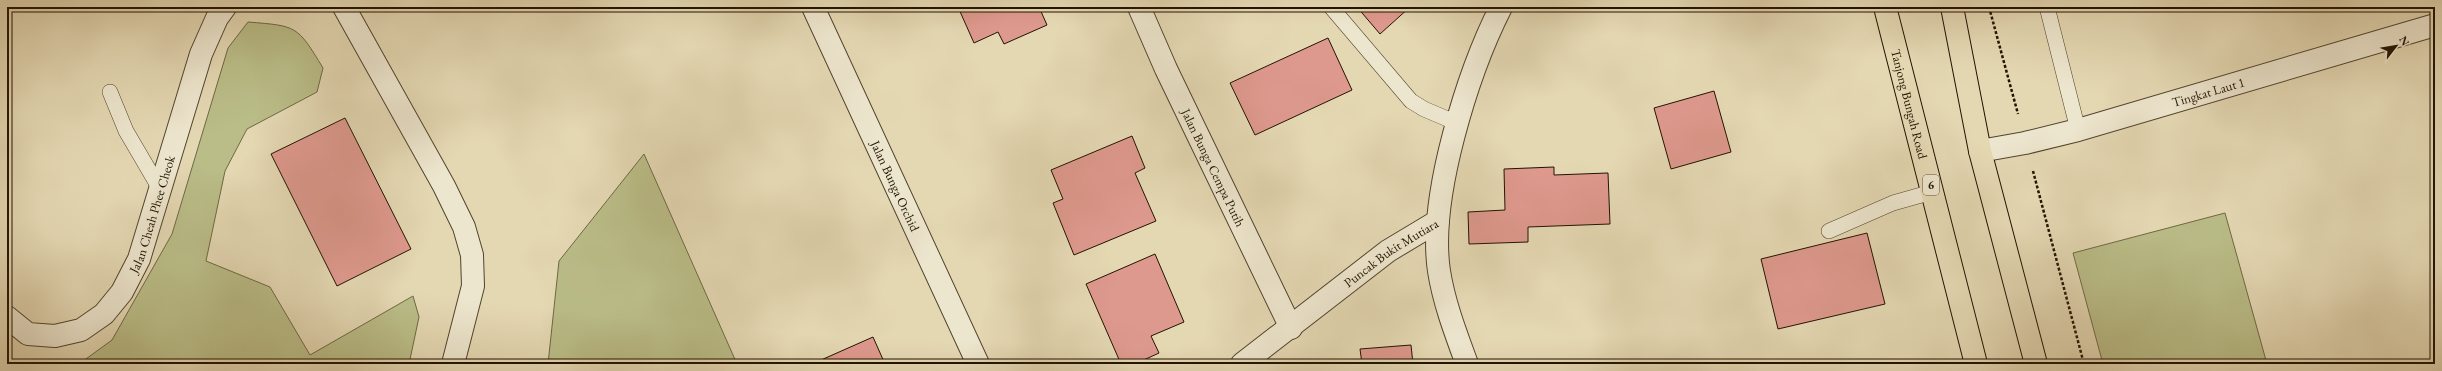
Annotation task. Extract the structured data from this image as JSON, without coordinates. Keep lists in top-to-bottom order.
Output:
{
  "streets": {
    "main road": ["Tanjong Bungah Road", "6"],
    "street": [
      "Tingkat Laut 1",
      "Jalan Bunga Cempa Putih",
      "Jalan Bunga Orchid",
      "Jalan Cheah Phee Cheok",
      "Puncak Bukit Mutiara"
    ]
  },
  "crossings": [
    ["Jalan Bunga Cempa Putih", "Puncak Bukit Mutiara"]
  ],
  "north": "top right"
}
